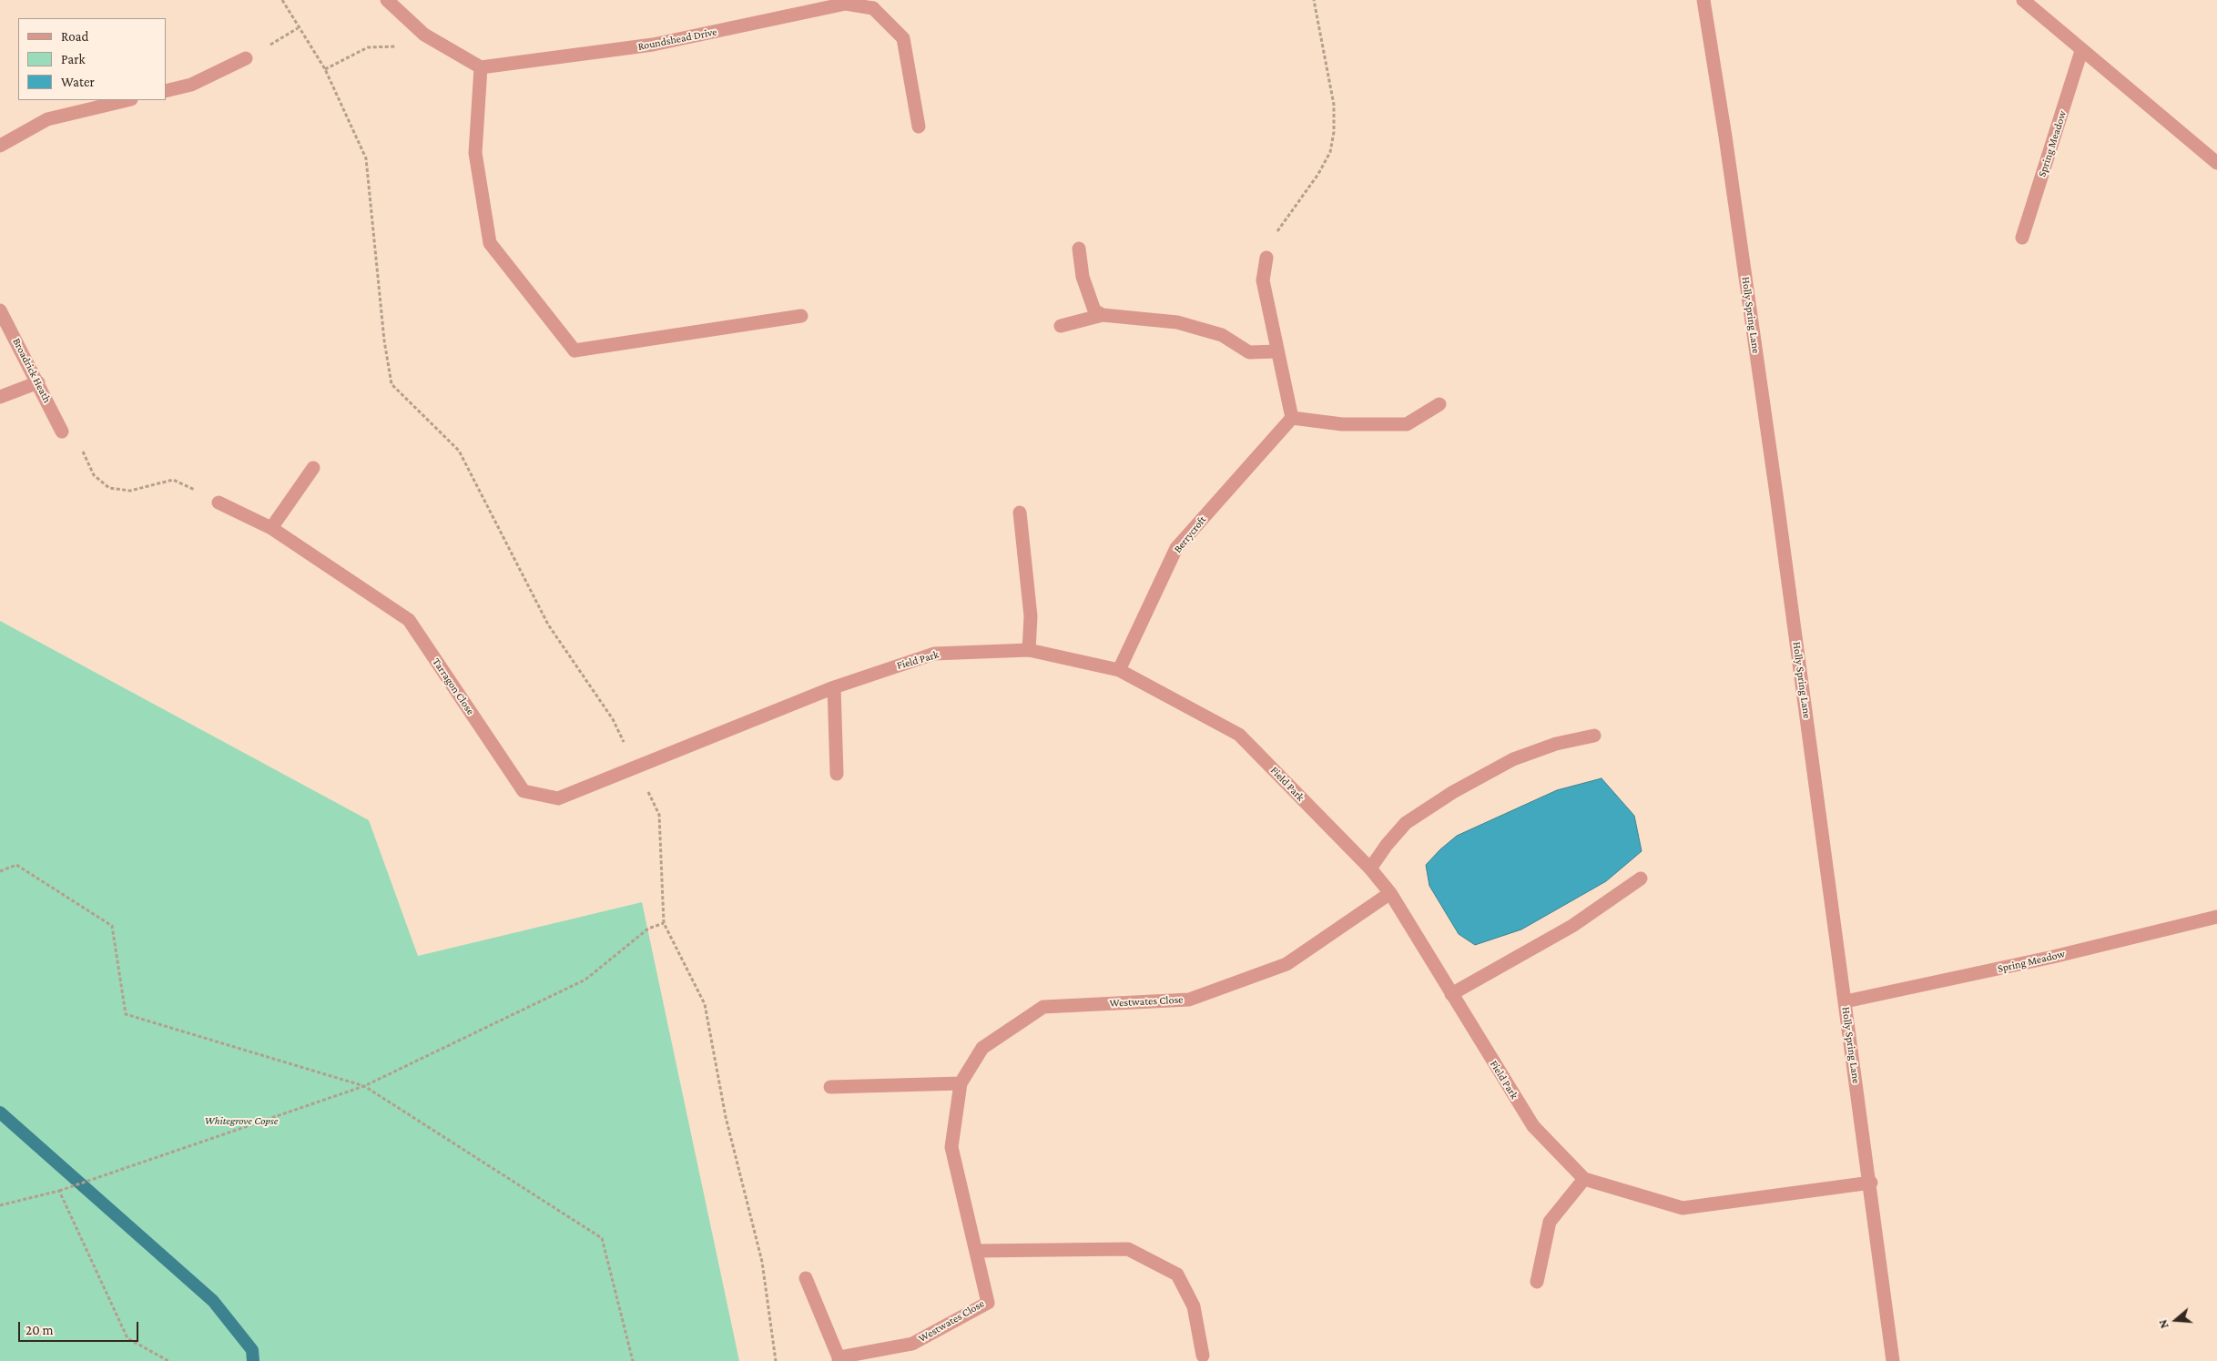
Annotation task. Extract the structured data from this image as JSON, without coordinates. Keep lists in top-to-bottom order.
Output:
{
  "streets": {
    "street": [
      "Roundshead Drive",
      "Spring Meadow",
      "Holly Spring Lane",
      "Broadrick Heath",
      "Berrycroft",
      "Field Park",
      "Tarragon Close",
      "Westwates Close"
    ]
  },
  "crossings": [
    ["Spring Meadow", "Holly Spring Lane"],
    ["Holly Spring Lane", "Field Park"],
    ["Berrycroft", "Field Park"],
    ["Field Park", "Tarragon Close"],
    ["Field Park", "Westwates Close"]
  ],
  "parks": ["Whitegrove Copse"],
  "legend": ["Road", "Park", "Water"],
  "scale_bar": "20 m",
  "north": "left"
}
